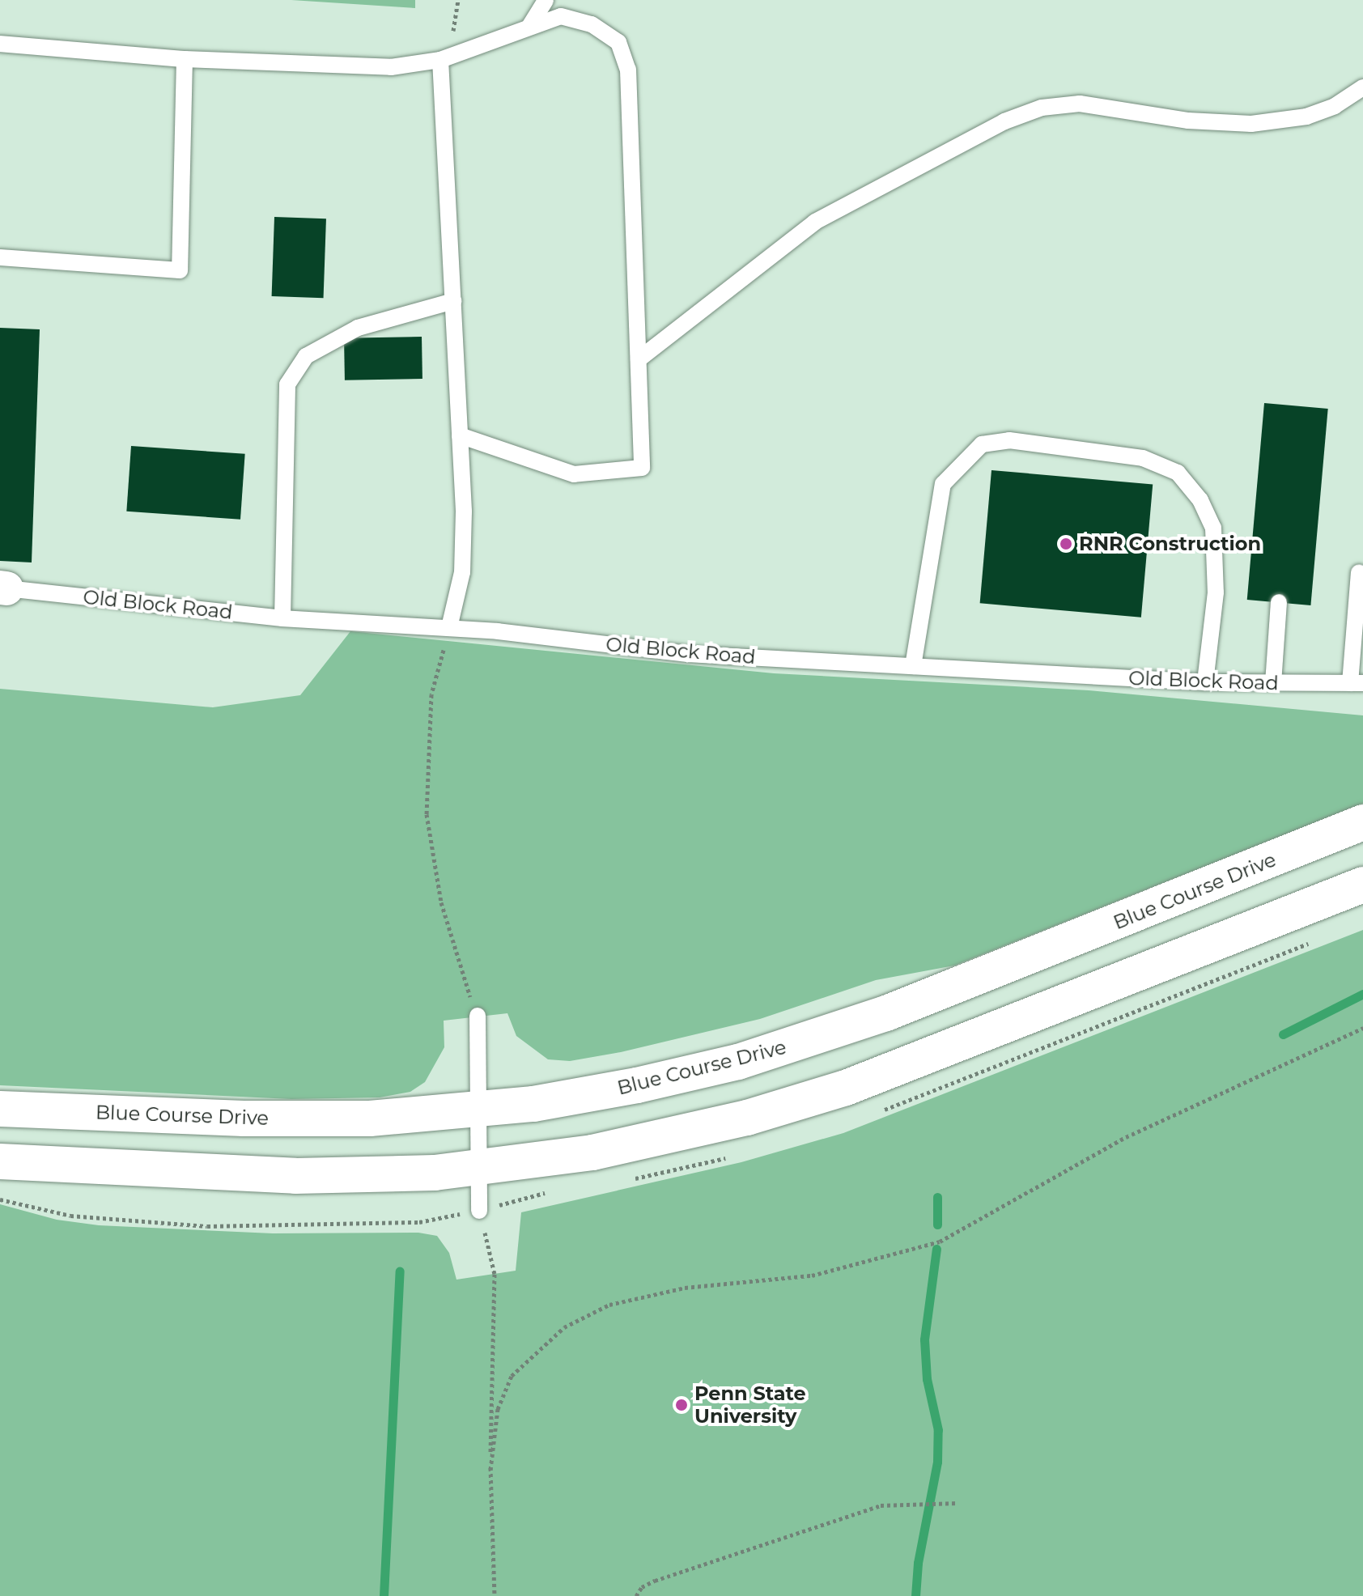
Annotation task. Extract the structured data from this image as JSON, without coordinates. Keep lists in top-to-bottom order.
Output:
{
  "streets": {
    "main road": ["Blue Course Drive"],
    "lane": ["Old Block Road"]
  },
  "places": ["RNR Construction", "Penn State University"]
}
